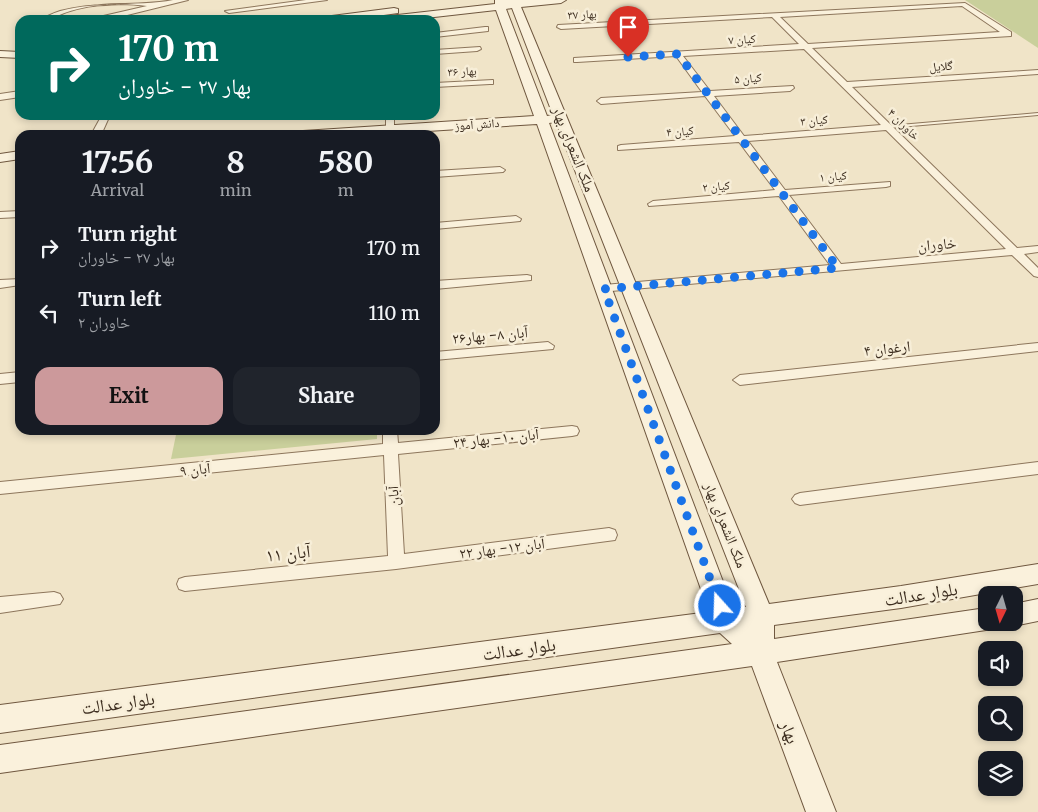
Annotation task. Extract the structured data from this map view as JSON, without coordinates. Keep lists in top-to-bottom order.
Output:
{
  "streets": {
    "street": [
      "بهار ۳۷",
      "کیان ۷",
      "گلایل",
      "بهار ۳۶",
      "کیان ۵",
      "کیان ۳",
      "دانش آموز",
      "خاوران ۴",
      "کیان ۴",
      "ملک الشعرای بهار",
      "کیان ۱",
      "کیان ۲",
      "خاوران",
      "۲۶آبان ۸- بهار",
      "ارغوان ۴",
      "آبان ۱۰- بهار ۲۴",
      "آبان ۹",
      "آبان",
      "آبان ۱۲- بهار ۲۲",
      "آبان ۱۱",
      "بلوار عدالت",
      "بهار"
    ]
  },
  "crossings": [
    ["بهار ۳۷", "کیان ۷"],
    ["بهار ۳۷", "خاوران ۴"],
    ["کیان ۷", "خاوران ۴"],
    ["گلایل", "خاوران ۴"],
    ["کیان ۳", "خاوران ۴"],
    ["کیان ۳", "کیان ۴"],
    ["دانش آموز", "ملک الشعرای بهار"],
    ["خاوران ۴", "خاوران"],
    ["ملک الشعرای بهار", "خاوران"],
    ["ملک الشعرای بهار", "بلوار عدالت"],
    ["ملک الشعرای بهار", "بهار"],
    ["کیان ۱", "کیان ۲"],
    ["آبان ۱۰- بهار ۲۴", "آبان ۹"],
    ["آبان ۱۰- بهار ۲۴", "آبان"],
    ["آبان ۹", "آبان"],
    ["آبان", "آبان ۱۲- بهار ۲۲"],
    ["آبان", "آبان ۱۱"],
    ["آبان ۱۲- بهار ۲۲", "آبان ۱۱"]
  ],
  "north": "bottom",
  "page": {
    "turn": ["170 m", "بهار ۲۷ - خاوران"],
    "eta": [
      "17:56",
      "Arrival",
      "8",
      "min",
      "580",
      "m"
    ],
    "list": [
      {
        "name": "Turn right",
        "note": "بهار ۲۷ - خاوران",
        "value": "170 m"
      },
      {
        "name": "Turn left",
        "note": "خاوران ۲",
        "value": "110 m"
      }
    ],
    "buttons": ["Exit", "Share"]
  }
}
